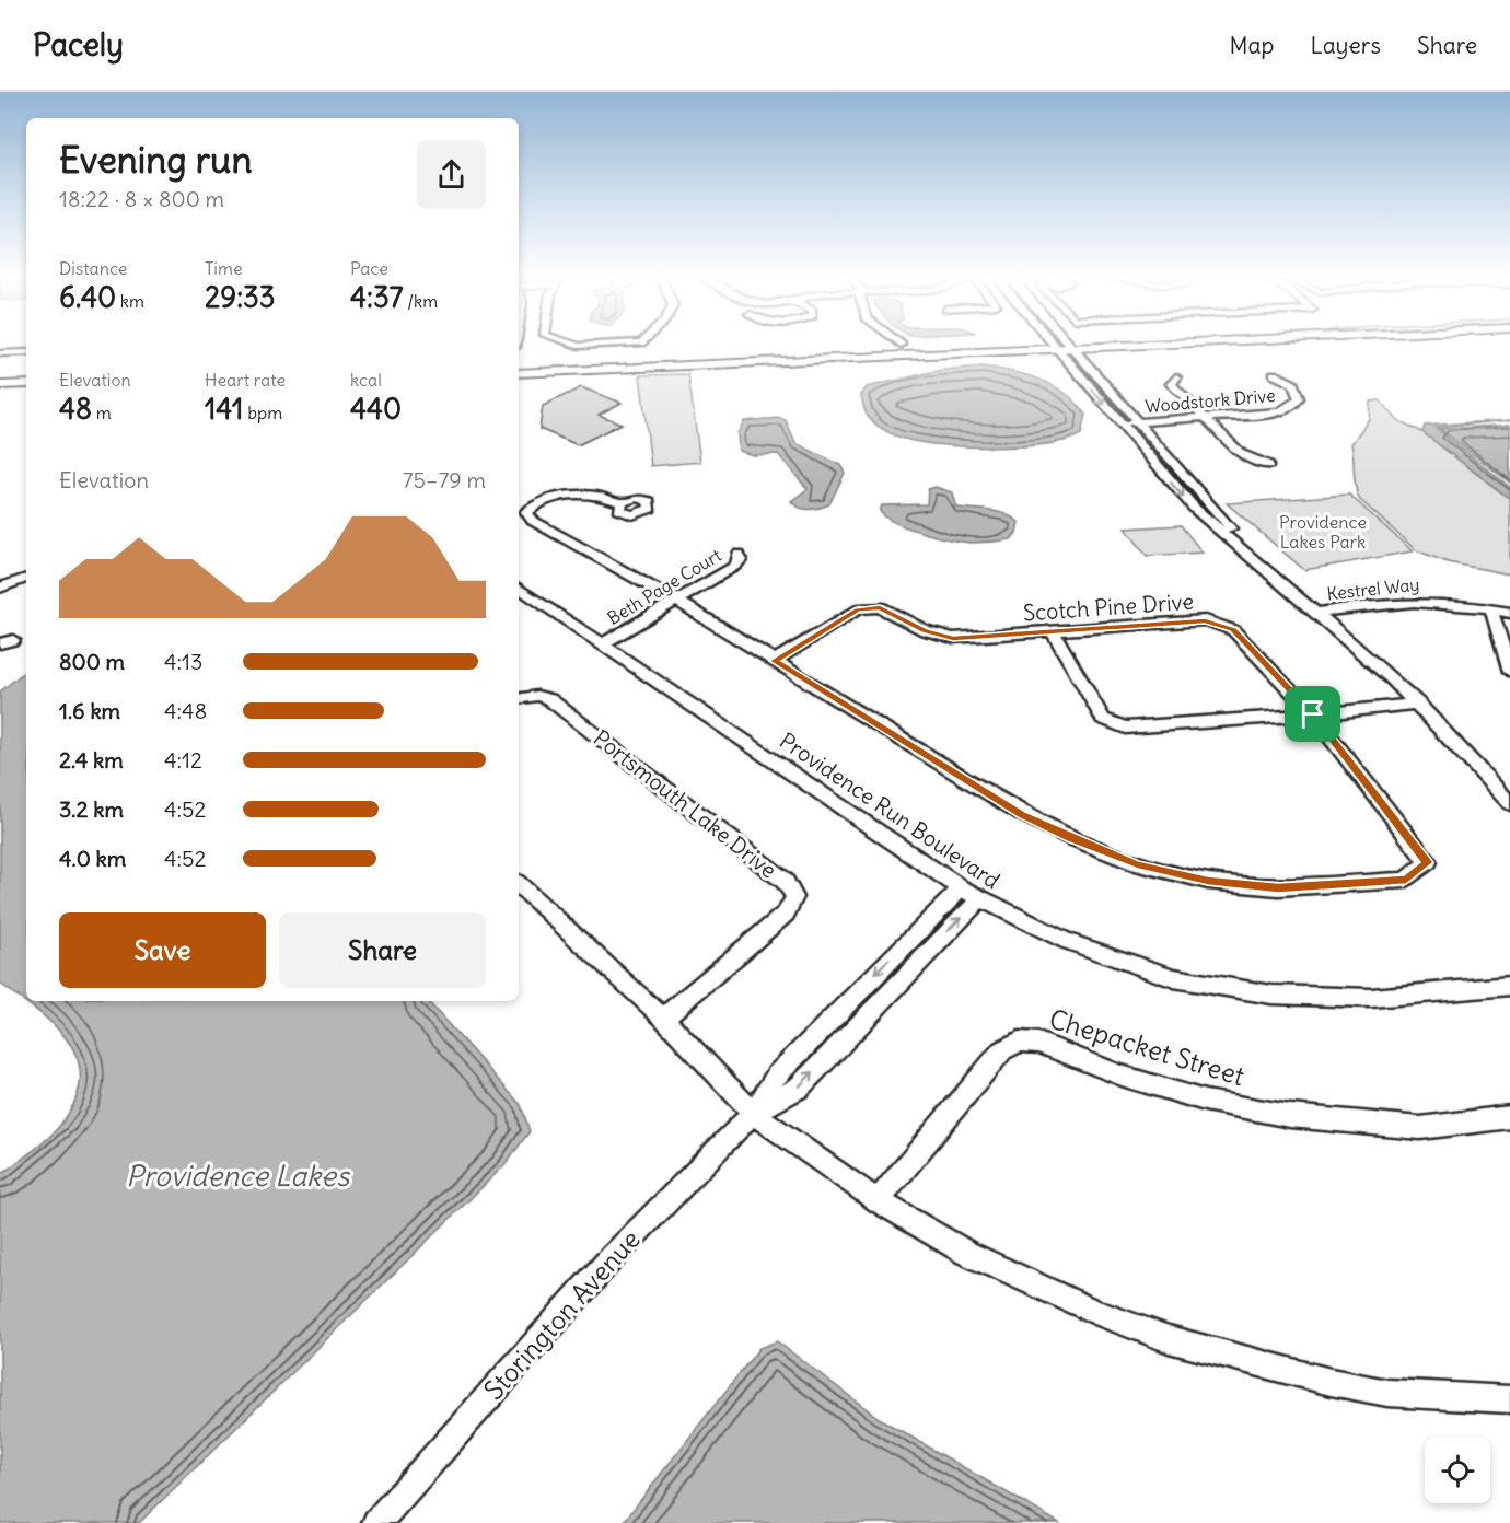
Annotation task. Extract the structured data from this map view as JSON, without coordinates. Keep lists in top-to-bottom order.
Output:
{
  "streets": {
    "street": [
      "Woodstork Drive",
      "Beth Page Court",
      "Kestrel Way",
      "Scotch Pine Drive",
      "Portsmouth Lake Drive",
      "Providence Run Boulevard",
      "Chepacket Street",
      "Storington Avenue"
    ]
  },
  "crossings": [
    ["Beth Page Court", "Scotch Pine Drive"],
    ["Beth Page Court", "Providence Run Boulevard"],
    ["Providence Run Boulevard", "Storington Avenue"]
  ],
  "water": ["Providence Lakes"],
  "parks": ["Providence Lakes Park"],
  "page": {
    "header": "Pacely",
    "nav": ["Map", "Layers", "Share"],
    "heading": ["Evening run", "18:22 · 8 × 800 m"],
    "stats": [
      ["Distance", "6.40 km"],
      ["Time", "29:33"],
      ["Pace", "4:37 /km"],
      ["Elevation", "48 m"],
      ["Heart rate", "141 bpm"],
      ["kcal", "440"]
    ],
    "chart": ["Elevation", "75–79 m"],
    "list": [
      {
        "name": "800 m",
        "note": "4:13"
      },
      {
        "name": "1.6 km",
        "note": "4:48"
      },
      {
        "name": "2.4 km",
        "note": "4:12"
      },
      {
        "name": "3.2 km",
        "note": "4:52"
      },
      {
        "name": "4.0 km",
        "note": "4:52"
      }
    ],
    "buttons": ["Save", "Share"]
  }
}
